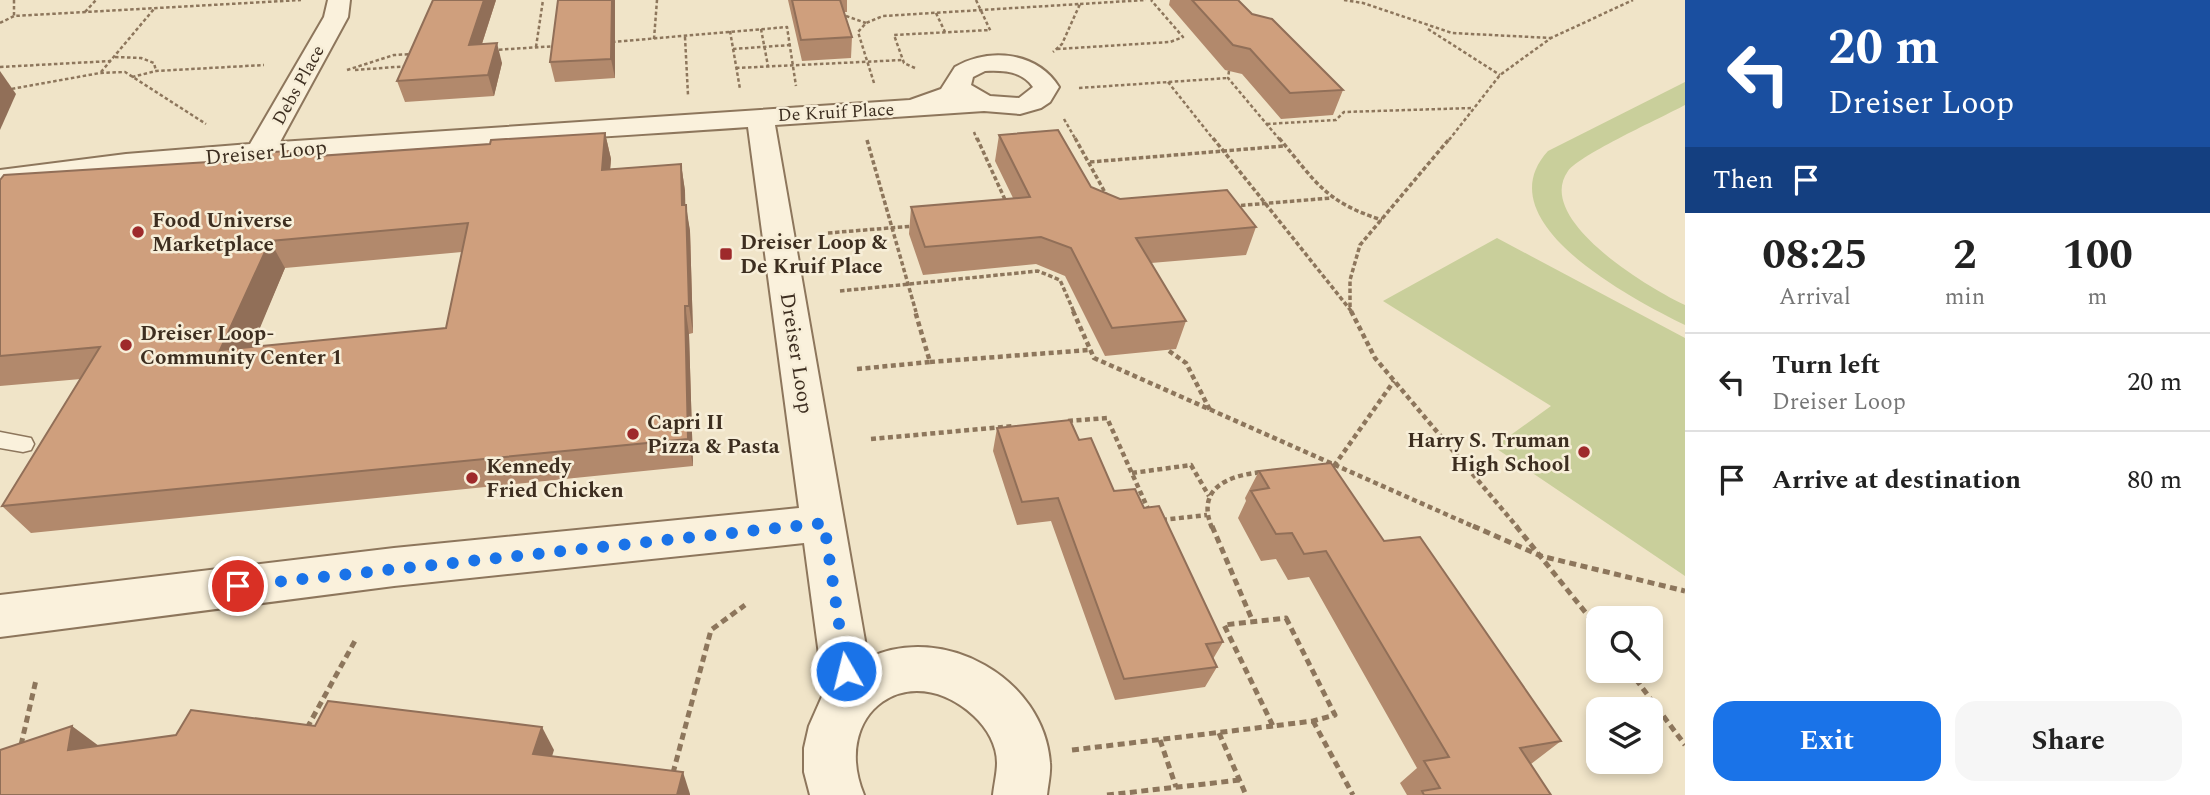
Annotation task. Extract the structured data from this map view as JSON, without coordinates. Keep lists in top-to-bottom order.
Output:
{
  "streets": {
    "street": ["Debs Place", "De Kruif Place", "Dreiser Loop"]
  },
  "crossings": [
    ["Debs Place", "Dreiser Loop"],
    ["De Kruif Place", "Dreiser Loop"]
  ],
  "places": {
    "other": [
      "Food Universe Marketplace",
      "Dreiser Loop- Community Center 1",
      "Capri II Pizza & Pasta",
      "Harry S. Truman High School",
      "Kennedy Fried Chicken"
    ],
    "transit": ["Dreiser Loop & De Kruif Place"]
  },
  "page": {
    "turn": ["20 m", "Dreiser Loop"],
    "then": "Then",
    "eta": [
      "08:25",
      "Arrival",
      "2",
      "min",
      "100",
      "m"
    ],
    "list": [
      {
        "name": "Turn left",
        "note": "Dreiser Loop",
        "value": "20 m"
      },
      {
        "name": "Arrive at destination",
        "value": "80 m"
      }
    ],
    "buttons": ["Exit", "Share"]
  }
}
